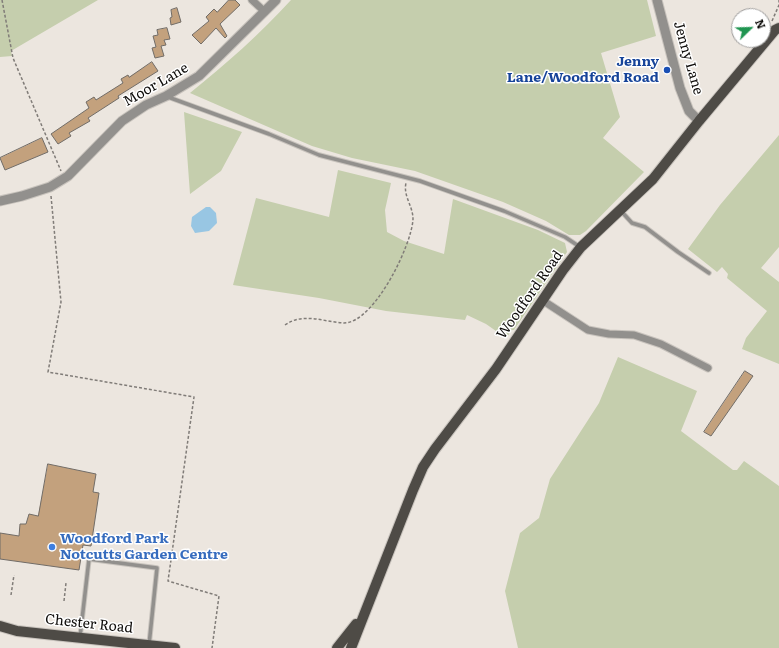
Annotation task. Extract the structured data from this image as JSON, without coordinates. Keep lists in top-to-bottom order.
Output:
{
  "streets": {
    "main road": ["Woodford Road", "Chester Road"],
    "street": ["Jenny Lane", "Moor Lane"]
  },
  "crossings": [
    ["Jenny Lane", "Woodford Road"]
  ],
  "places": ["Jenny Lane/Woodford Road", "Woodford Park Notcutts Garden Centre"],
  "north": "top right"
}
